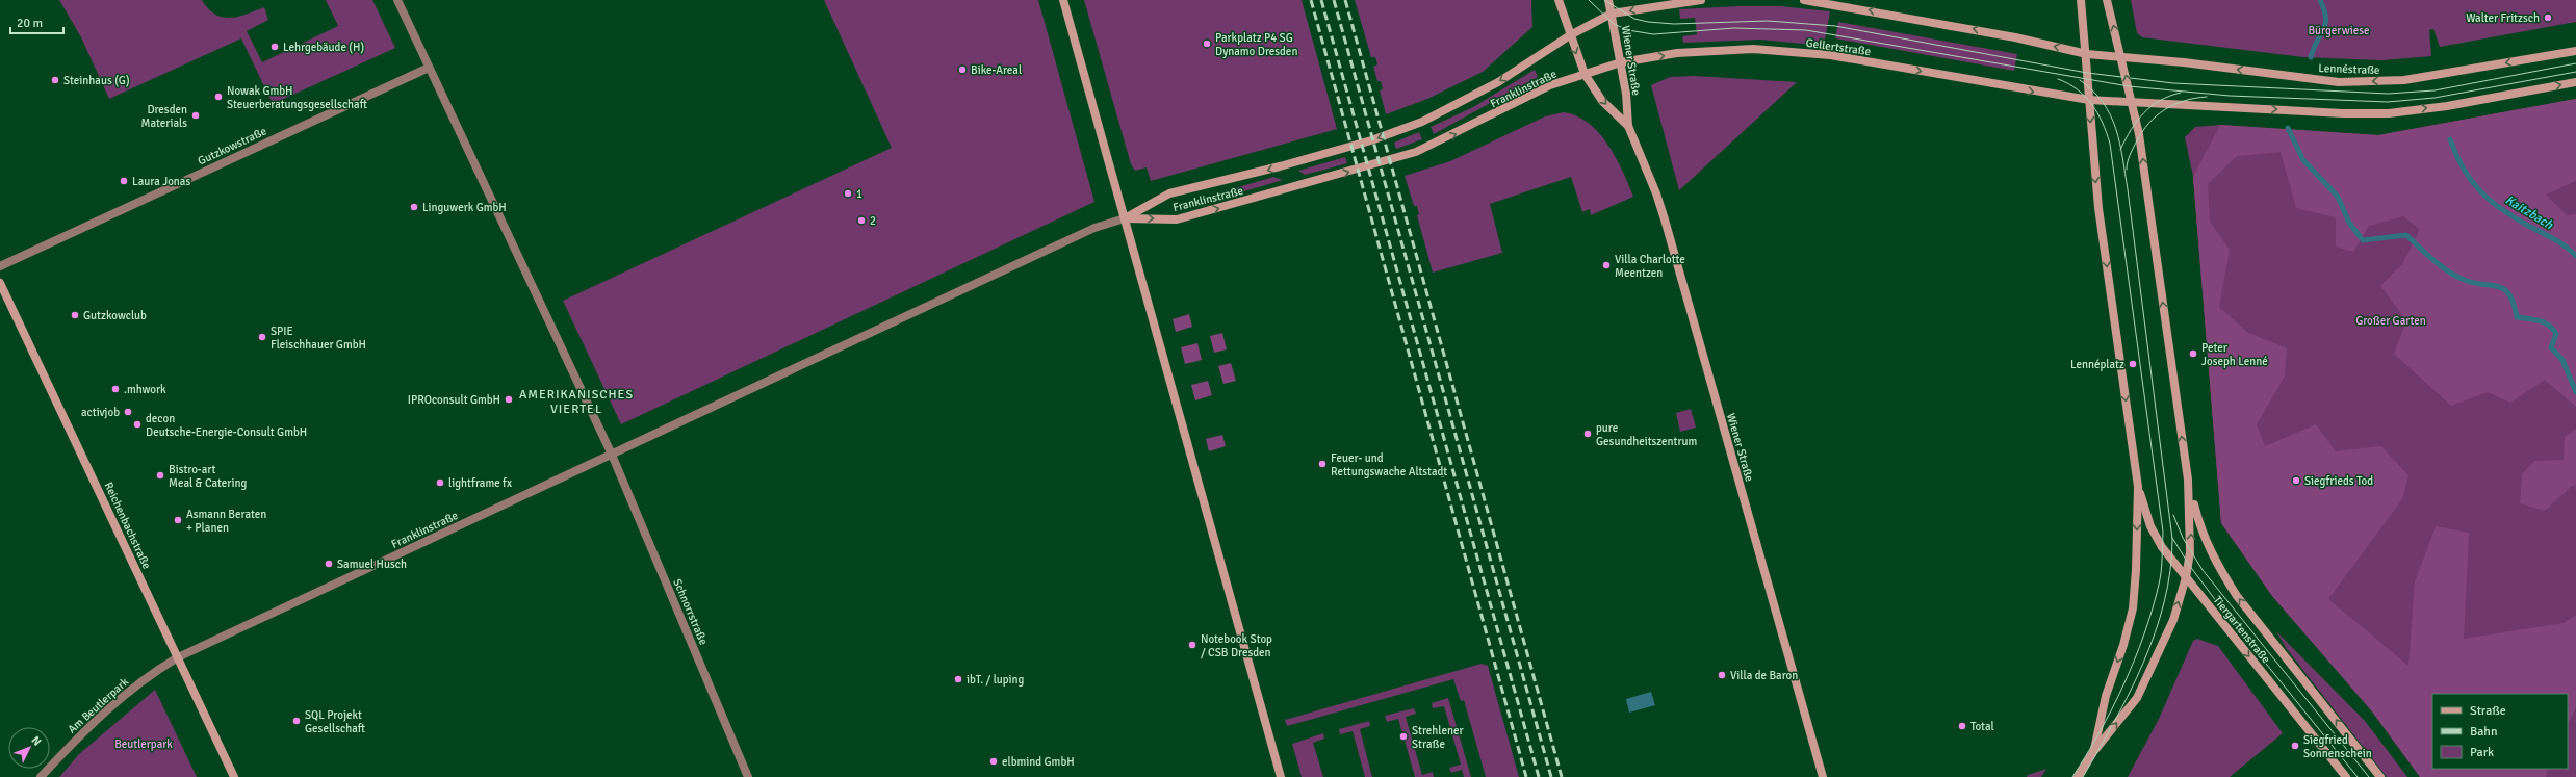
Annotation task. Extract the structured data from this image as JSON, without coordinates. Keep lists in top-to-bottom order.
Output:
{
  "streets": {
    "main road": [
      "Gellertstraße",
      "Wiener Straße",
      "Lennéstraße",
      "Franklinstraße",
      "Reichenbachstraße",
      "Tiergartenstraße"
    ],
    "street": ["Gutzkowstraße", "Schnorrstraße", "Am Beutlerpark"]
  },
  "crossings": [
    ["Gellertstraße", "Wiener Straße"],
    ["Gellertstraße", "Franklinstraße"],
    ["Wiener Straße", "Franklinstraße"],
    ["Franklinstraße", "Reichenbachstraße"],
    ["Franklinstraße", "Schnorrstraße"],
    ["Franklinstraße", "Am Beutlerpark"],
    ["Gutzkowstraße", "Schnorrstraße"],
    ["Reichenbachstraße", "Am Beutlerpark"]
  ],
  "districts": ["AMERIKANISCHES VIERTEL"],
  "water": ["Kaitzbach"],
  "parks": ["Bürgerwiese", "Großer Garten", "Beutlerpark"],
  "places": [
    "Walter Fritzsch",
    "Parkplatz P4 SG Dynamo Dresden",
    "Lehrgebäude (H)",
    "Bike-Areal",
    "Steinhaus (G)",
    "Nowak GmbH Steuerberatungsgesellschaft",
    "Dresden Materials",
    "Laura Jonas",
    "1",
    "Linguwerk GmbH",
    "2",
    "Villa Charlotte Meentzen",
    "Gutzkowclub",
    "SPIE Fleischhauer GmbH",
    "Peter Joseph Lenné",
    "Lennéplatz",
    ".mhwork",
    "IPROconsult GmbH",
    "activjob",
    "decon Deutsche-Energie-Consult GmbH",
    "pure Gesundheitszentrum",
    "Feuer- und Rettungswache Altstadt",
    "Bistro-art Meal & Catering",
    "Siegfrieds Tod",
    "lightframe fx",
    "Asmann Beraten + Planen",
    "Samuel Husch",
    "Notebook Stop / CSB Dresden",
    "Villa de Baron",
    "ibT. / luping",
    "SQL Projekt Gesellschaft",
    "Total",
    "Strehlener Straße",
    "Siegfried Sonnenschein",
    "elbmind GmbH"
  ],
  "legend": ["Straße", "Bahn", "Park"],
  "scale_bar": "20 m",
  "north": "top right"
}
